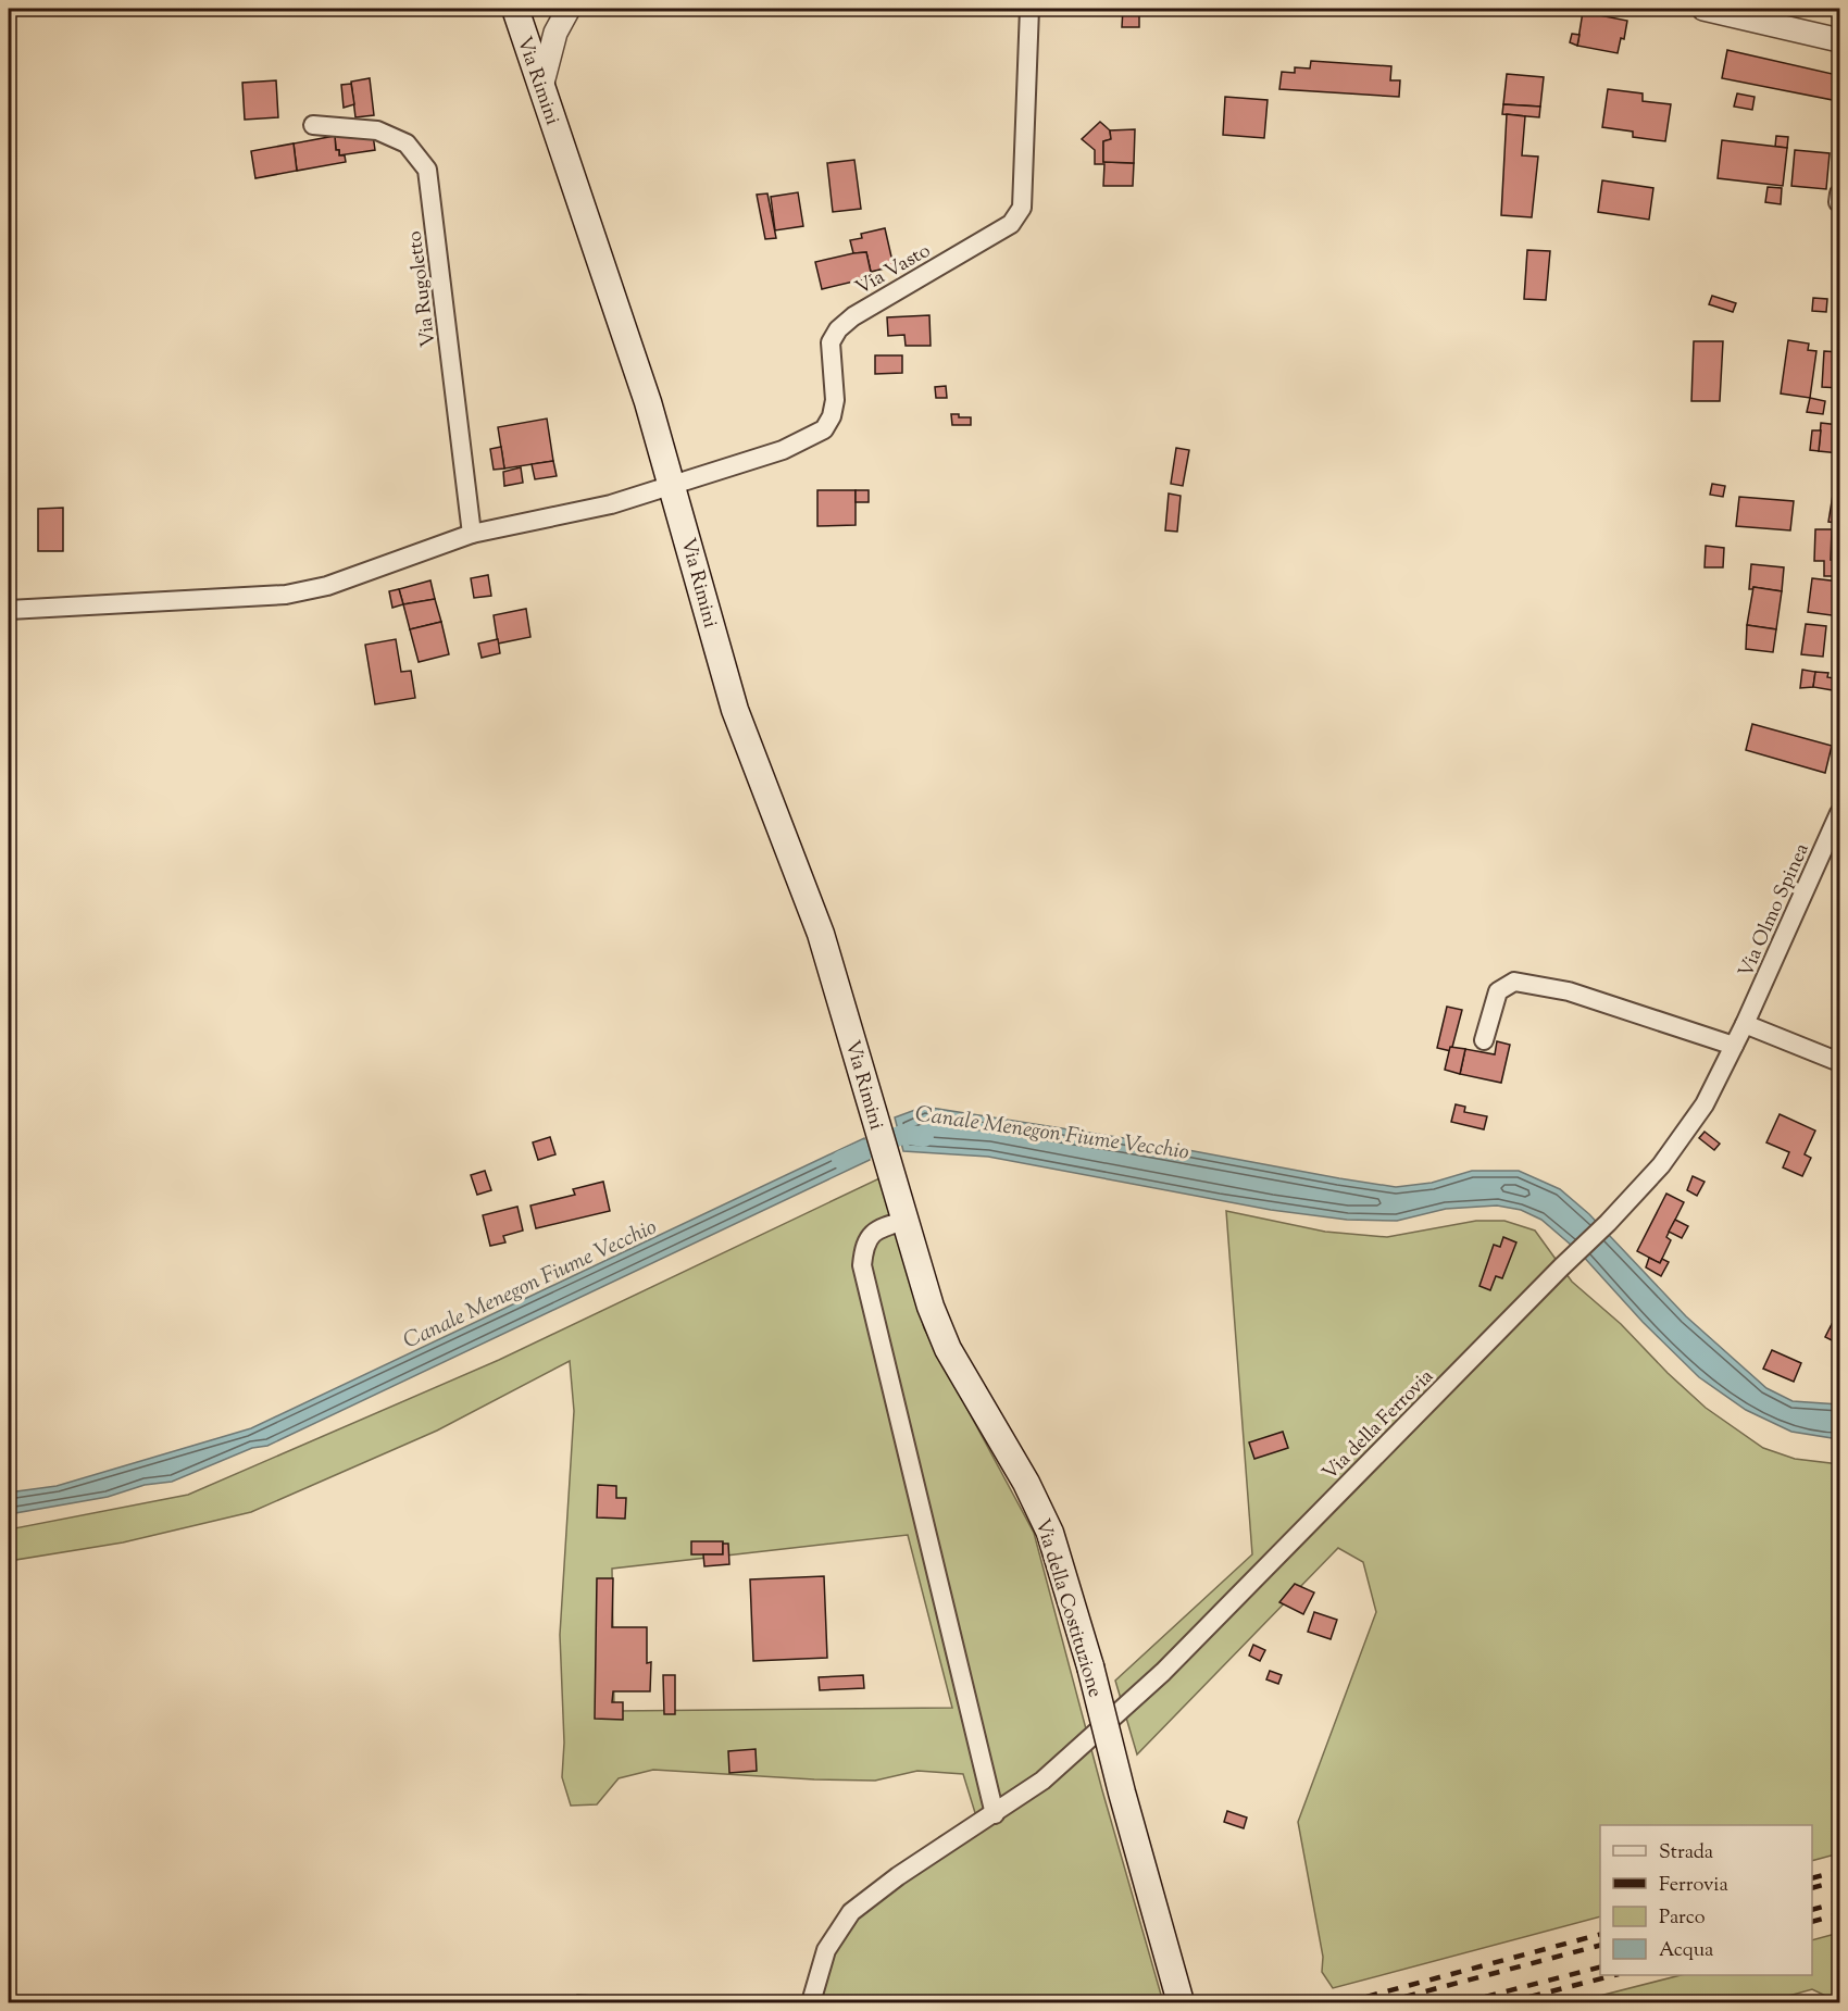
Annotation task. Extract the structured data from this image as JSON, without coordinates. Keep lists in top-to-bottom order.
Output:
{
  "streets": {
    "main road": ["Via Rimini", "Via della Costituzione"],
    "street": [
      "Via Vasto",
      "Via Rugoletto",
      "Via Olmo Spinea",
      "Via della Ferrovia"
    ]
  },
  "crossings": [
    ["Via Rimini", "Via Vasto"],
    ["Via Rimini", "Via della Costituzione"],
    ["Via Olmo Spinea", "Via della Ferrovia"]
  ],
  "water": ["Canale Menegon Fiume Vecchio"],
  "legend": [
    "Strada",
    "Ferrovia",
    "Parco",
    "Acqua"
  ]
}
